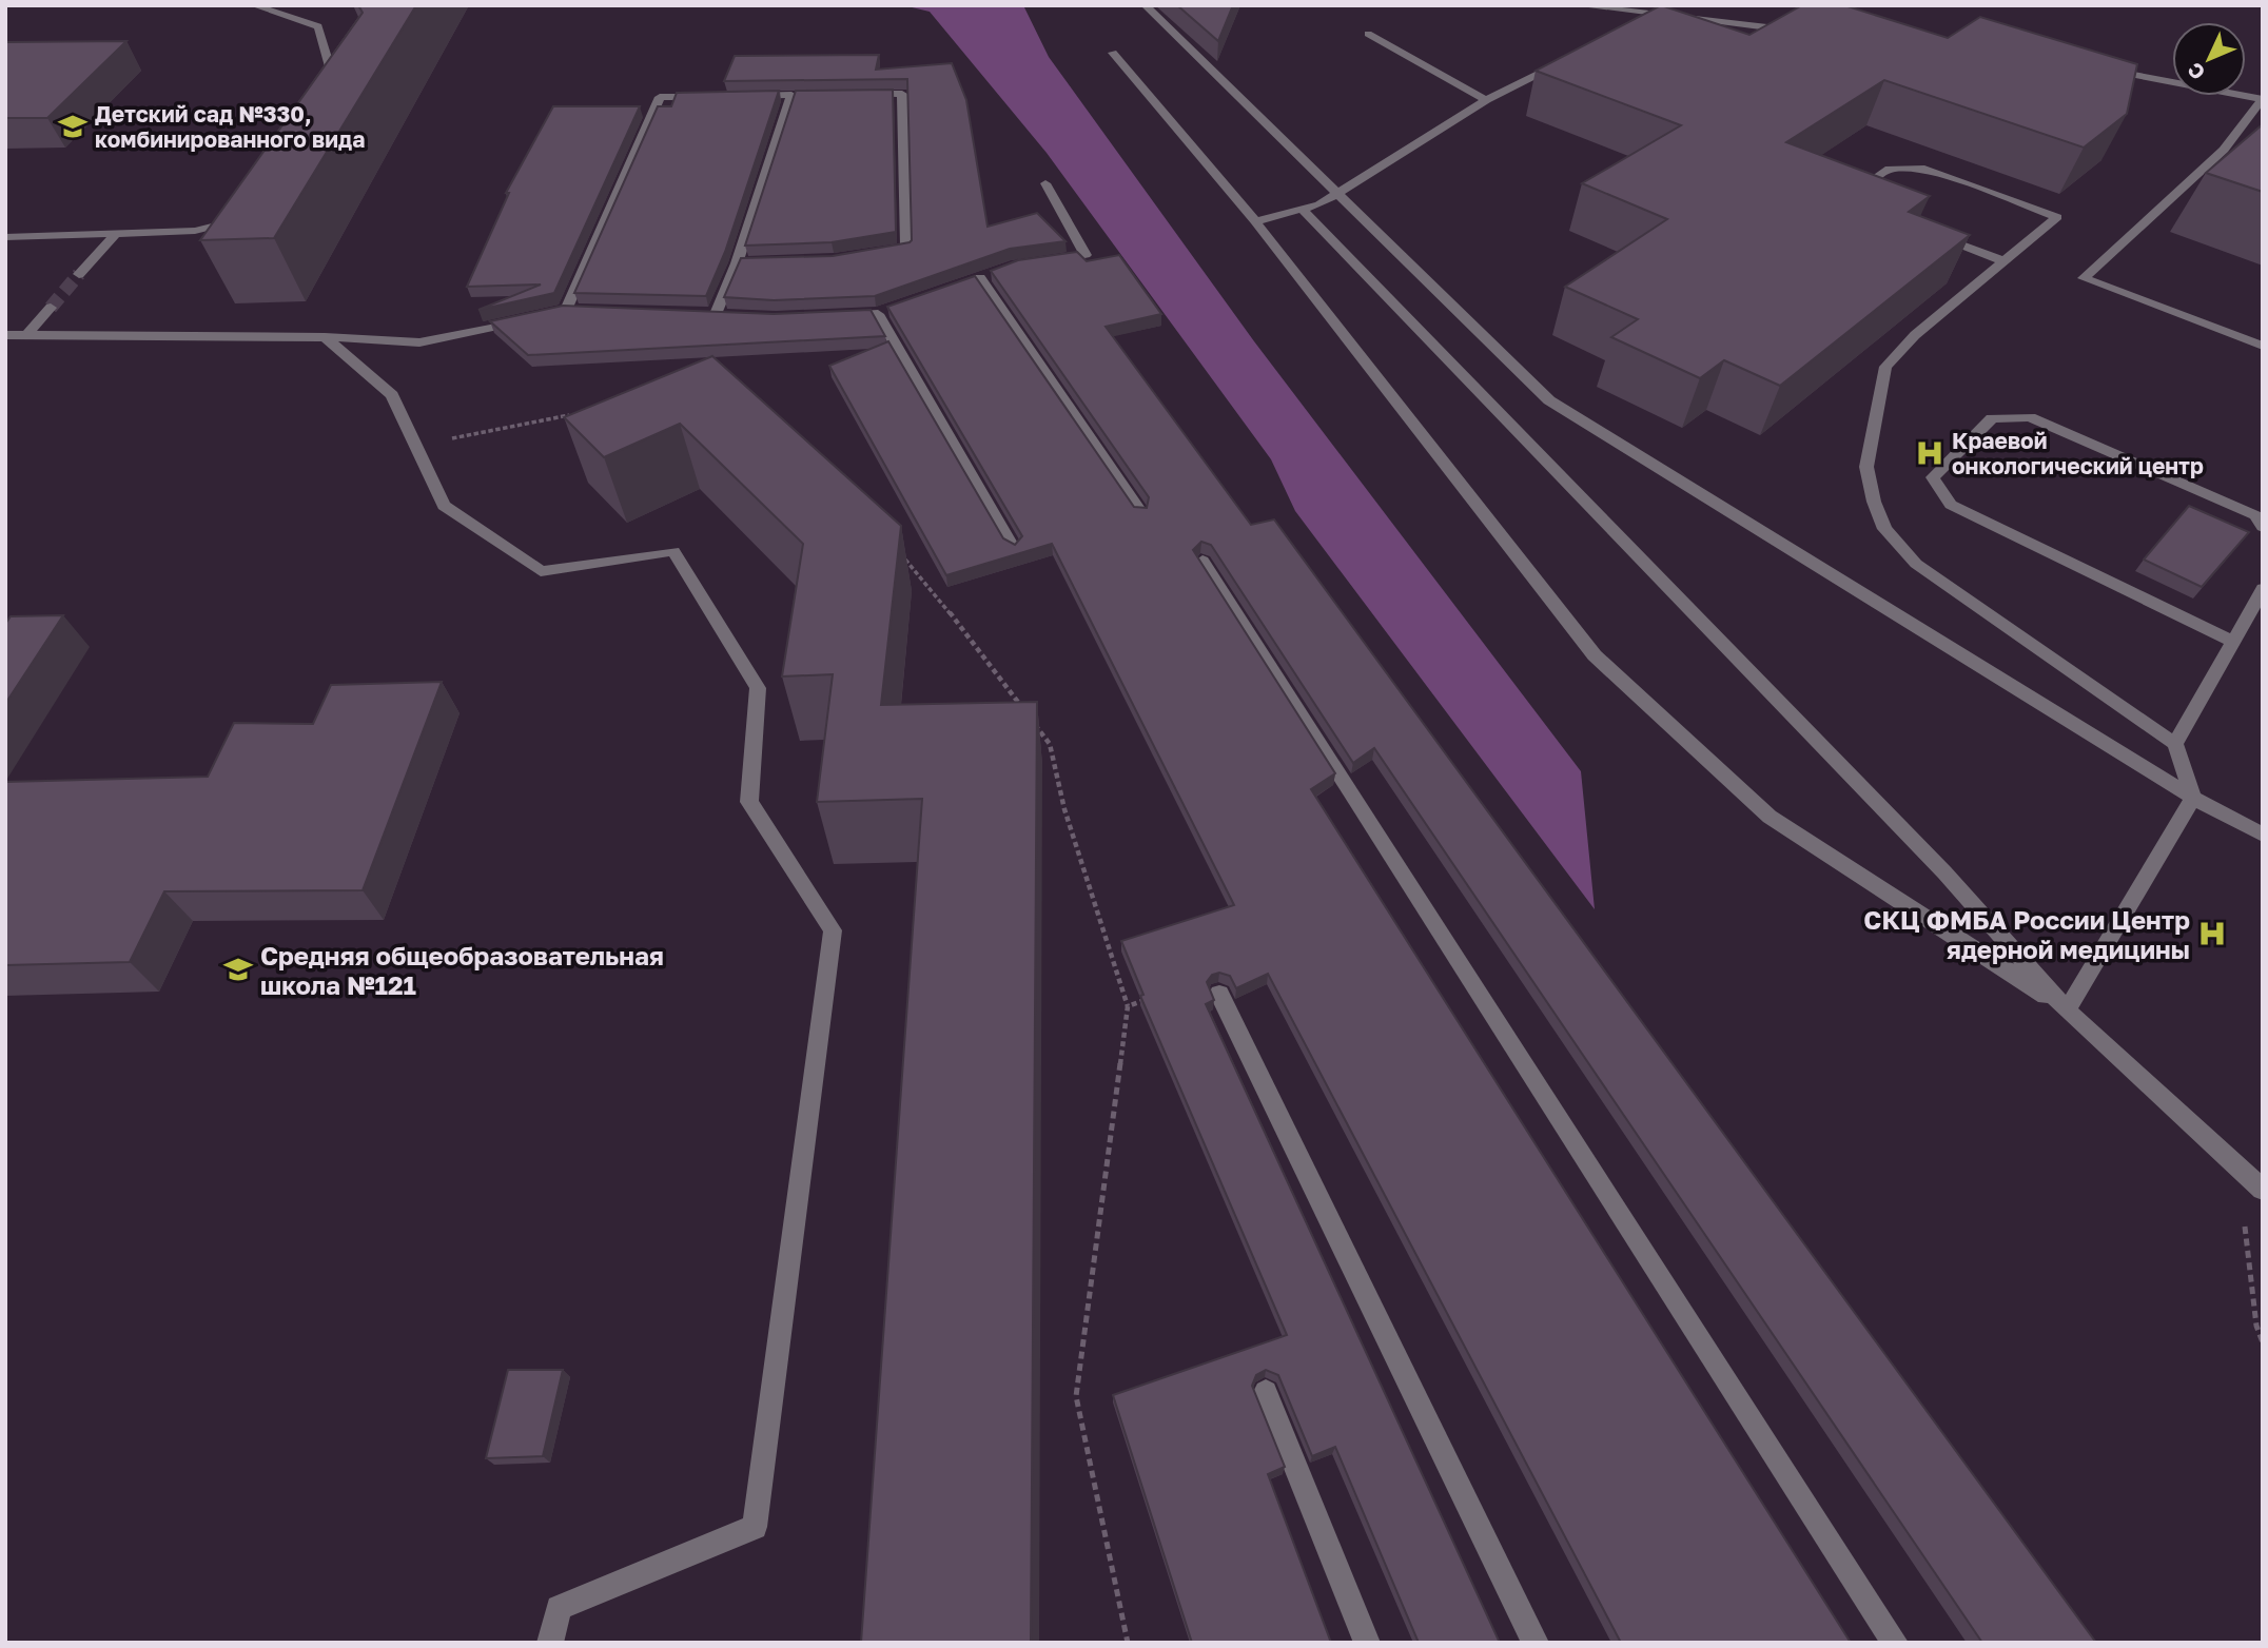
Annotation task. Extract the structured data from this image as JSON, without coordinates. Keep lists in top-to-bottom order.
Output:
{
  "places": {
    "school or university": ["Детский сад №330, комбинированного вида", "Средняя общеобразовательная школа №121"],
    "hospital": ["Краевой онкологический центр", "СКЦ ФМБА России Центр ядерной медицины"]
  },
  "north": "bottom left"
}
